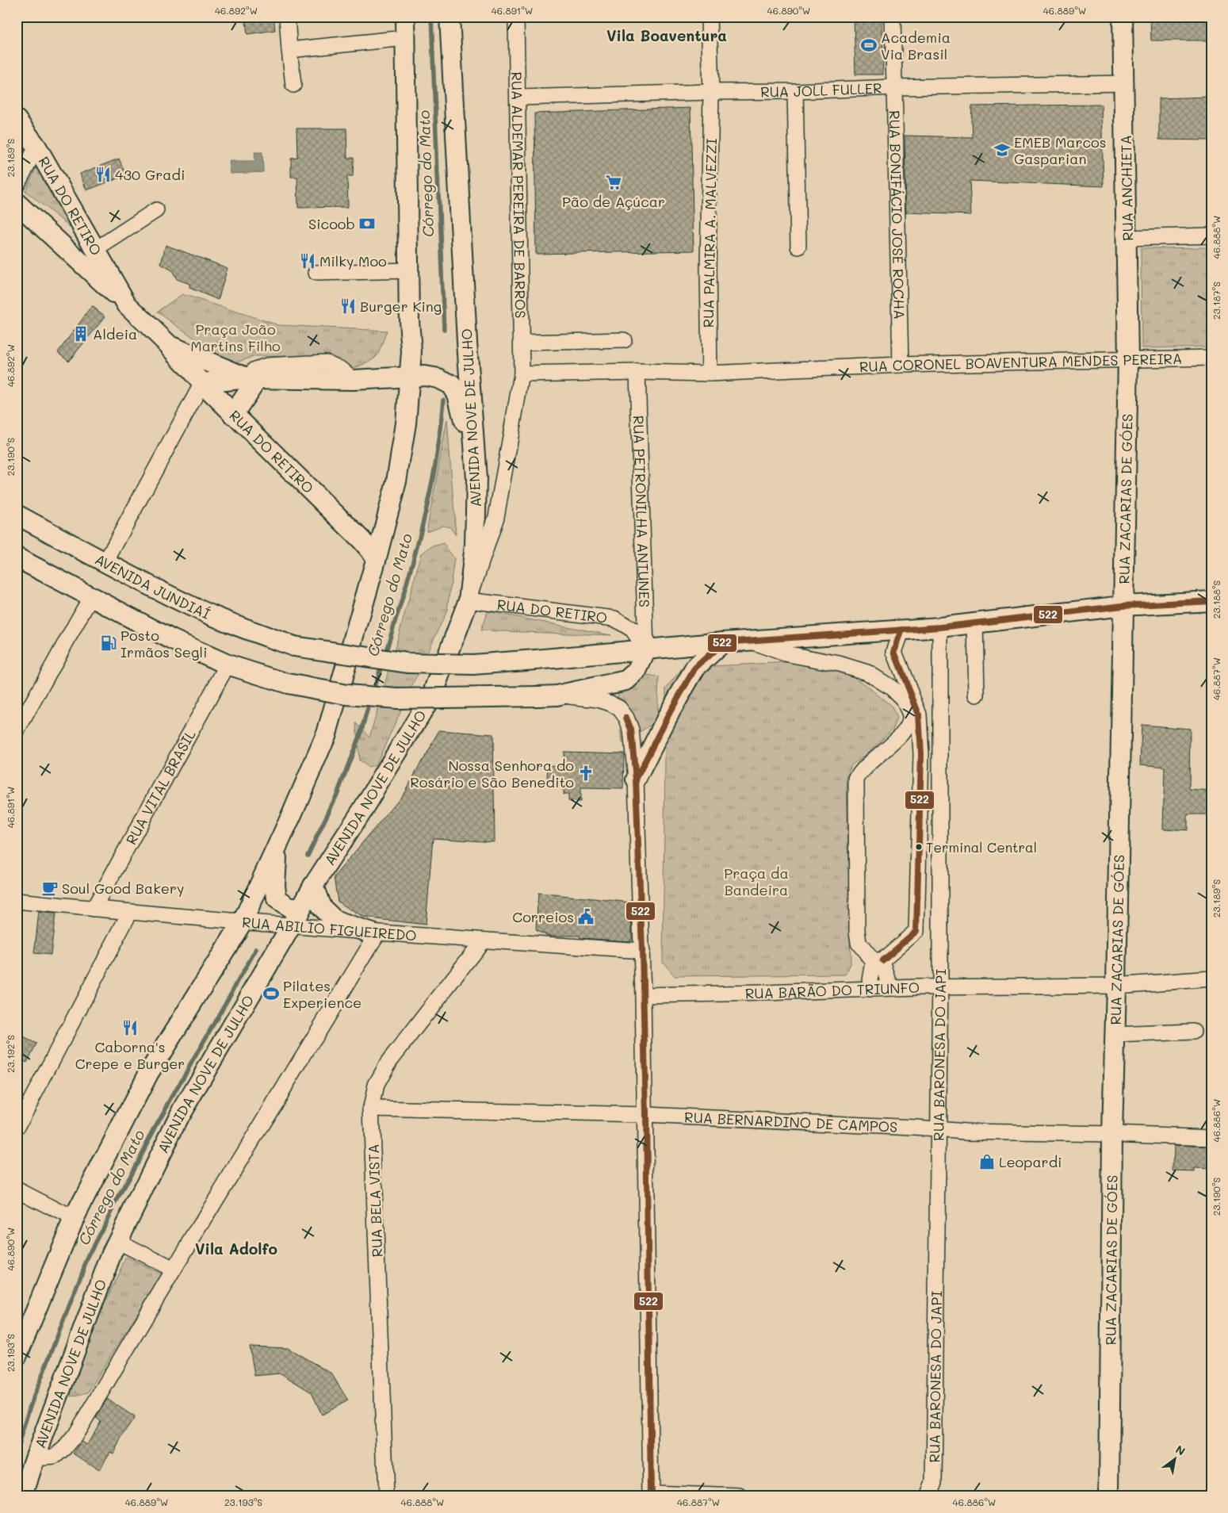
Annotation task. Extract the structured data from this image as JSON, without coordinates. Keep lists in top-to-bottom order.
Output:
{
  "streets": {
    "main road": [
      "RUA ANCHIETA",
      "RUA DO RETIRO",
      "AVENIDA NOVE DE JULHO",
      "RUA ZACARIAS DE GÓES",
      "AVENIDA JUNDIAÍ"
    ],
    "street": [
      "RUA JOLL FULLER",
      "RUA ALDEMAR PEREIRA DE BARROS",
      "RUA BONIFÁCIO JOSÉ ROCHA",
      "RUA PALMIRA A. MALVEZZI",
      "RUA CORONEL BOAVENTURA MENDES PEREIRA",
      "RUA PETRONILHA ANTUNES",
      "RUA VITAL BRASIL",
      "RUA ABILIO FIGUEIREDO",
      "RUA BARÃO DO TRIUNFO",
      "RUA BARONESA DO JAPI",
      "RUA BERNARDINO DE CAMPOS",
      "RUA BELA VISTA"
    ]
  },
  "crossings": [
    ["RUA JOLL FULLER", "RUA ANCHIETA"],
    ["RUA JOLL FULLER", "RUA ALDEMAR PEREIRA DE BARROS"],
    ["RUA JOLL FULLER", "RUA BONIFÁCIO JOSÉ ROCHA"],
    ["RUA JOLL FULLER", "RUA PALMIRA A. MALVEZZI"],
    ["RUA ANCHIETA", "RUA CORONEL BOAVENTURA MENDES PEREIRA"],
    ["RUA ANCHIETA", "RUA ZACARIAS DE GÓES"],
    ["RUA ALDEMAR PEREIRA DE BARROS", "RUA DO RETIRO"],
    ["RUA ALDEMAR PEREIRA DE BARROS", "RUA CORONEL BOAVENTURA MENDES PEREIRA"],
    ["RUA ALDEMAR PEREIRA DE BARROS", "AVENIDA NOVE DE JULHO"],
    ["RUA DO RETIRO", "AVENIDA NOVE DE JULHO"],
    ["RUA DO RETIRO", "RUA PETRONILHA ANTUNES"],
    ["RUA DO RETIRO", "AVENIDA JUNDIAÍ"],
    ["RUA BONIFÁCIO JOSÉ ROCHA", "RUA CORONEL BOAVENTURA MENDES PEREIRA"],
    ["RUA PALMIRA A. MALVEZZI", "RUA CORONEL BOAVENTURA MENDES PEREIRA"],
    ["RUA CORONEL BOAVENTURA MENDES PEREIRA", "RUA ZACARIAS DE GÓES"],
    ["RUA CORONEL BOAVENTURA MENDES PEREIRA", "RUA PETRONILHA ANTUNES"],
    ["AVENIDA NOVE DE JULHO", "RUA ABILIO FIGUEIREDO"],
    ["RUA ZACARIAS DE GÓES", "RUA BARÃO DO TRIUNFO"],
    ["RUA ZACARIAS DE GÓES", "RUA BERNARDINO DE CAMPOS"],
    ["RUA PETRONILHA ANTUNES", "AVENIDA JUNDIAÍ"],
    ["RUA VITAL BRASIL", "RUA ABILIO FIGUEIREDO"],
    ["RUA ABILIO FIGUEIREDO", "RUA BELA VISTA"],
    ["RUA BARÃO DO TRIUNFO", "RUA BARONESA DO JAPI"],
    ["RUA BARONESA DO JAPI", "RUA BERNARDINO DE CAMPOS"],
    ["RUA BERNARDINO DE CAMPOS", "RUA BELA VISTA"]
  ],
  "districts": ["Vila Boaventura", "Vila Adolfo"],
  "water": ["Córrego do Mato"],
  "parks": ["Praça João Martins Filho", "Praça da Bandeira"],
  "places": {
    "sports": ["Academia Via Brasil", "Pilates Experience"],
    "school or university": ["EMEB Marcos Gasparian"],
    "restaurant": [
      "430 Gradi",
      "Milky Moo",
      "Burger King",
      "Caborna's Crepe e Burger"
    ],
    "supermarket": ["Pão de Açúcar"],
    "bank": ["Sicoob"],
    "building": ["Aldeia"],
    "fuel station": ["Posto Irmãos Segli"],
    "church": ["Nossa Senhora do Rosário e São Benedito"],
    "other": ["Terminal Central"],
    "cafe": ["Soul Good Bakery"],
    "public building": ["Correios"],
    "shop": ["Leopardi"]
  },
  "lines": ["transit line 522"],
  "north": "top right",
  "coordinates": [
    "46.892°W",
    "46.891°W",
    "46.890°W",
    "46.889°W",
    "23.189°S",
    "46.888°W",
    "23.187°S",
    "23.190°S",
    "23.188°S",
    "46.887°W",
    "23.192°S",
    "46.886°W",
    "23.193°S"
  ]
}
